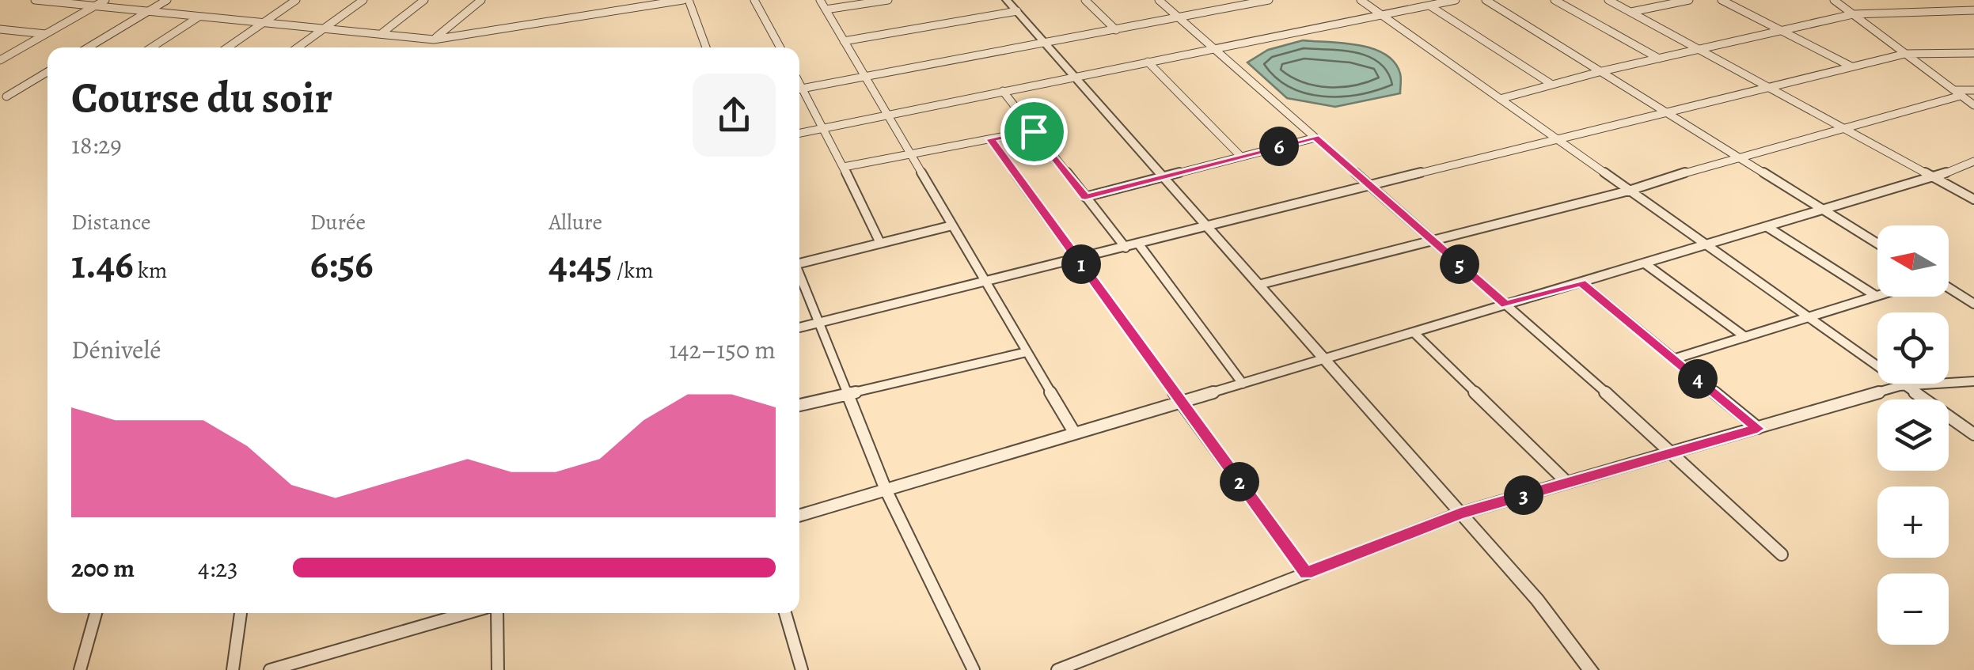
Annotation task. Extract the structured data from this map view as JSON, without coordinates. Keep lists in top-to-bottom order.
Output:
{
  "north": "left",
  "page": {
    "heading": ["Course du soir", "18:29"],
    "pins": [
      "6",
      "1",
      "5",
      "4",
      "2",
      "3"
    ],
    "stats": [
      ["Distance", "1.46 km"],
      ["Durée", "6:56"],
      ["Allure", "4:45 /km"]
    ],
    "map_buttons": ["+", "−"],
    "chart": ["Dénivelé", "142–150 m"],
    "list": [
      {
        "name": "200 m",
        "note": "4:23"
      }
    ]
  }
}
